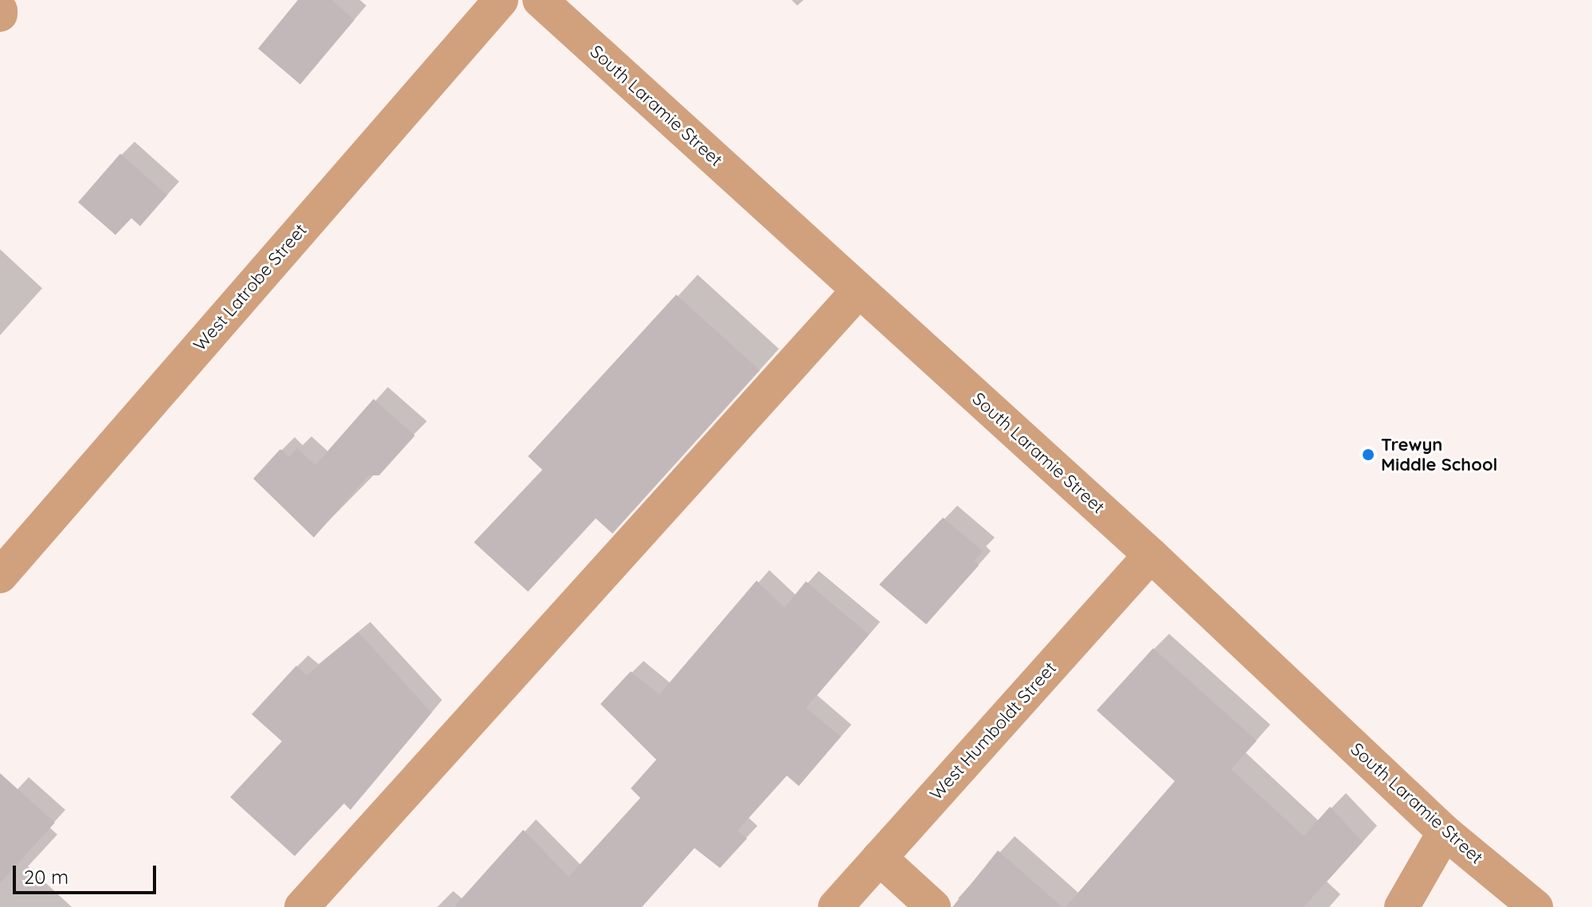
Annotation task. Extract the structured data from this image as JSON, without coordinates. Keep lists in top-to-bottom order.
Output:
{
  "streets": {
    "street": ["South Laramie Street", "West Latrobe Street", "West Humboldt Street"]
  },
  "crossings": [
    ["South Laramie Street", "West Humboldt Street"]
  ],
  "places": ["Trewyn Middle School"],
  "scale_bar": "20 m"
}
